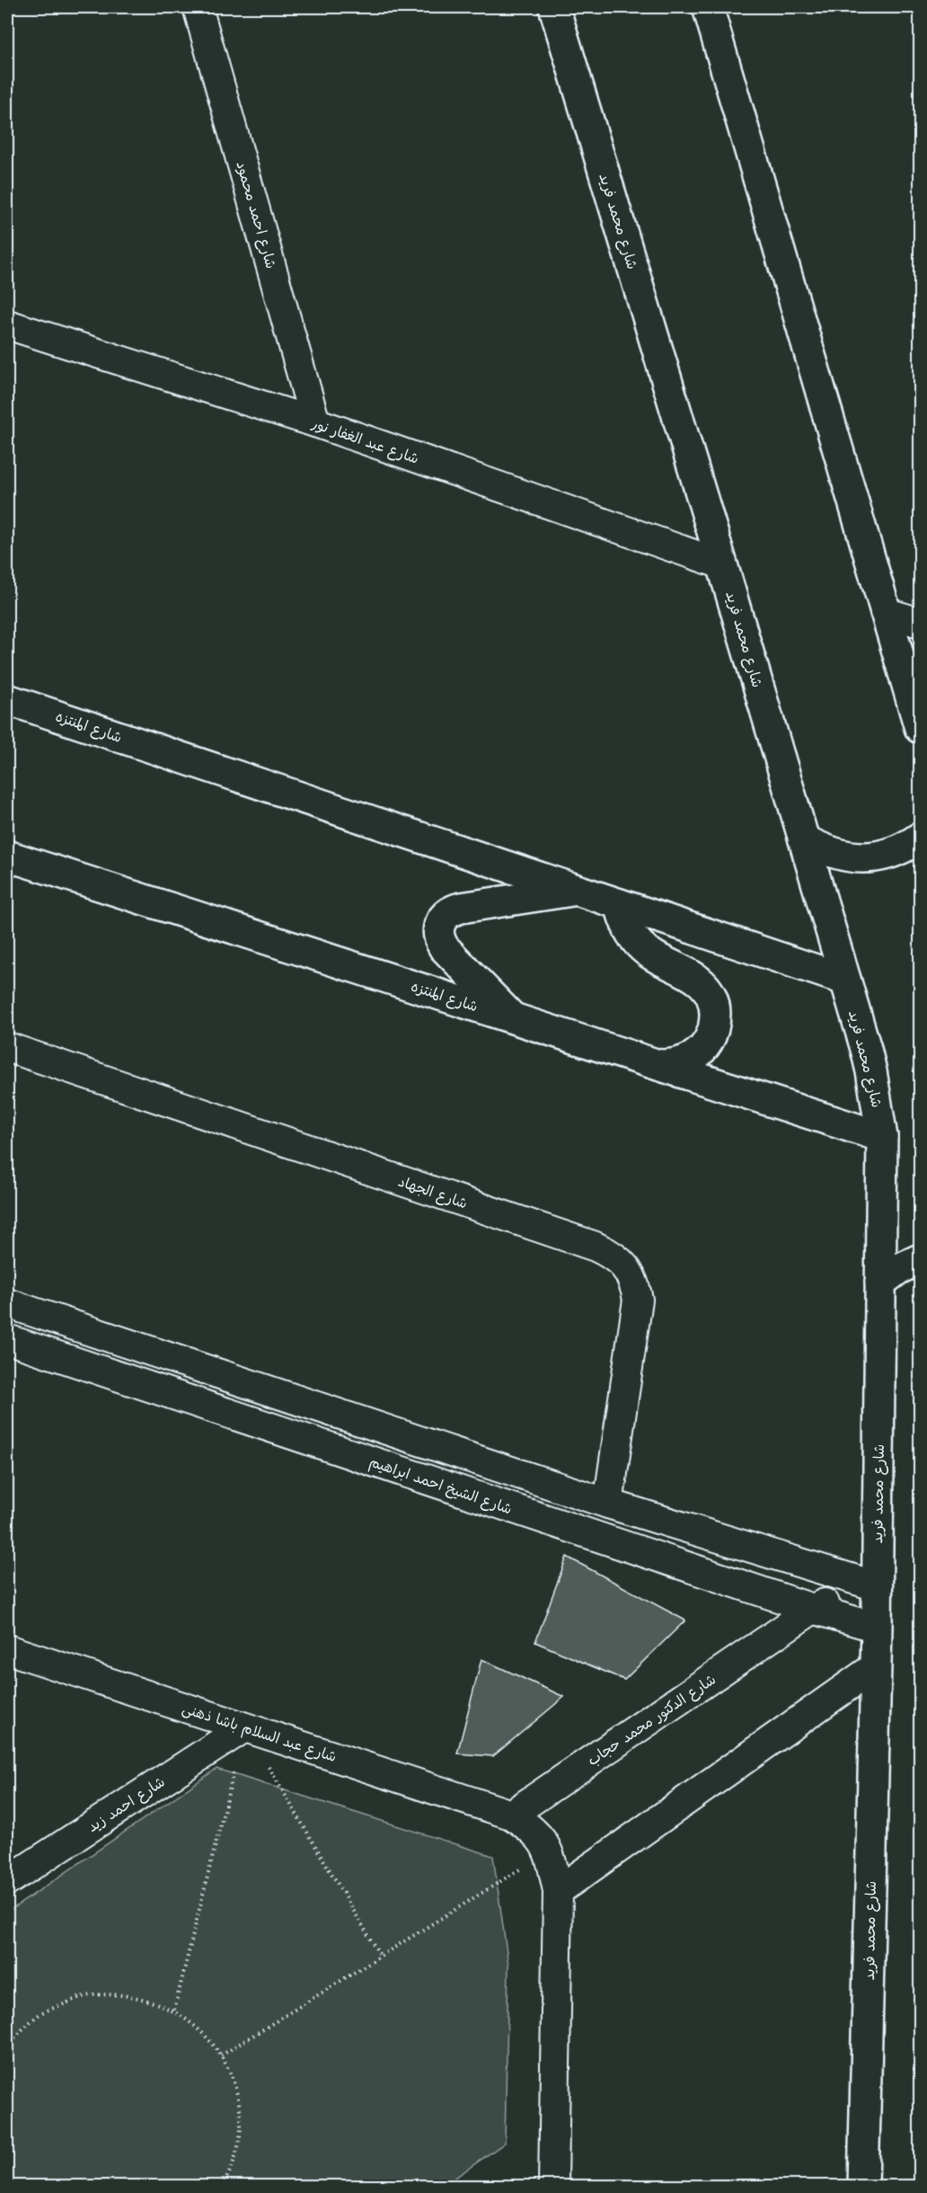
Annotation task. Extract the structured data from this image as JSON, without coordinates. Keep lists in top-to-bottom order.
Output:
{
  "streets": {
    "main road": ["شارع محمد فريد", "شارع المنتزه"],
    "street": [
      "شارع احمد محمود",
      "شارع عبد الغفار نور",
      "شارع الجهاد",
      "شارع الشيخ احمد ابراهيم",
      "شارع الدكتور محمد حجاب",
      "شارع عبد السلام باشا ذهنى",
      "شارع احمد زيد"
    ]
  },
  "crossings": [
    ["شارع احمد محمود", "شارع عبد الغفار نور"],
    ["شارع محمد فريد", "شارع عبد الغفار نور"],
    ["شارع محمد فريد", "شارع المنتزه"],
    ["شارع محمد فريد", "شارع الشيخ احمد ابراهيم"],
    ["شارع محمد فريد", "شارع الدكتور محمد حجاب"],
    ["شارع الشيخ احمد ابراهيم", "شارع الدكتور محمد حجاب"],
    ["شارع الدكتور محمد حجاب", "شارع عبد السلام باشا ذهنى"],
    ["شارع عبد السلام باشا ذهنى", "شارع احمد زيد"]
  ]
}
